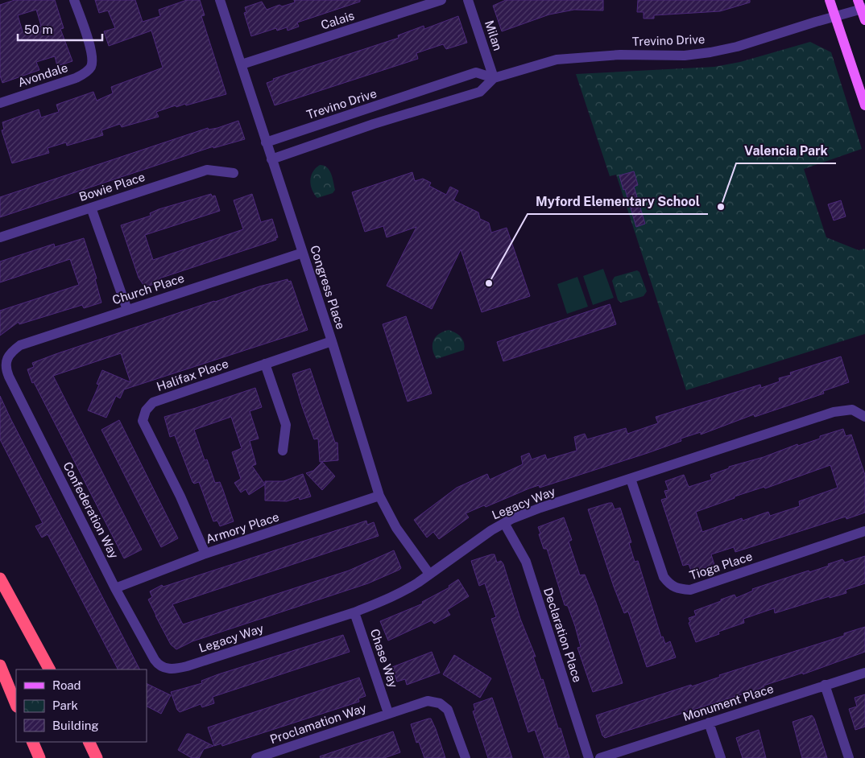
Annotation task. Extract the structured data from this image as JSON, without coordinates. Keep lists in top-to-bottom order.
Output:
{
  "streets": {
    "street": [
      "Calais",
      "Milan",
      "Trevino Drive",
      "Avondale",
      "Bowie Place",
      "Congress Place",
      "Church Place",
      "Halifax Place",
      "Legacy Way",
      "Confederation Way",
      "Armory Place",
      "Tioga Place",
      "Declaration Place",
      "Chase Way",
      "Monument Place",
      "Proclamation Way"
    ]
  },
  "crossings": [
    ["Calais", "Congress Place"],
    ["Milan", "Trevino Drive"],
    ["Trevino Drive", "Congress Place"],
    ["Congress Place", "Church Place"],
    ["Congress Place", "Halifax Place"],
    ["Congress Place", "Legacy Way"],
    ["Congress Place", "Armory Place"],
    ["Church Place", "Confederation Way"],
    ["Halifax Place", "Armory Place"],
    ["Legacy Way", "Confederation Way"],
    ["Legacy Way", "Tioga Place"],
    ["Legacy Way", "Declaration Place"],
    ["Legacy Way", "Chase Way"],
    ["Confederation Way", "Armory Place"],
    ["Chase Way", "Proclamation Way"]
  ],
  "places": ["Valencia Park", "Myford Elementary School"],
  "legend": ["Road", "Park", "Building"],
  "scale_bar": "50 m"
}
